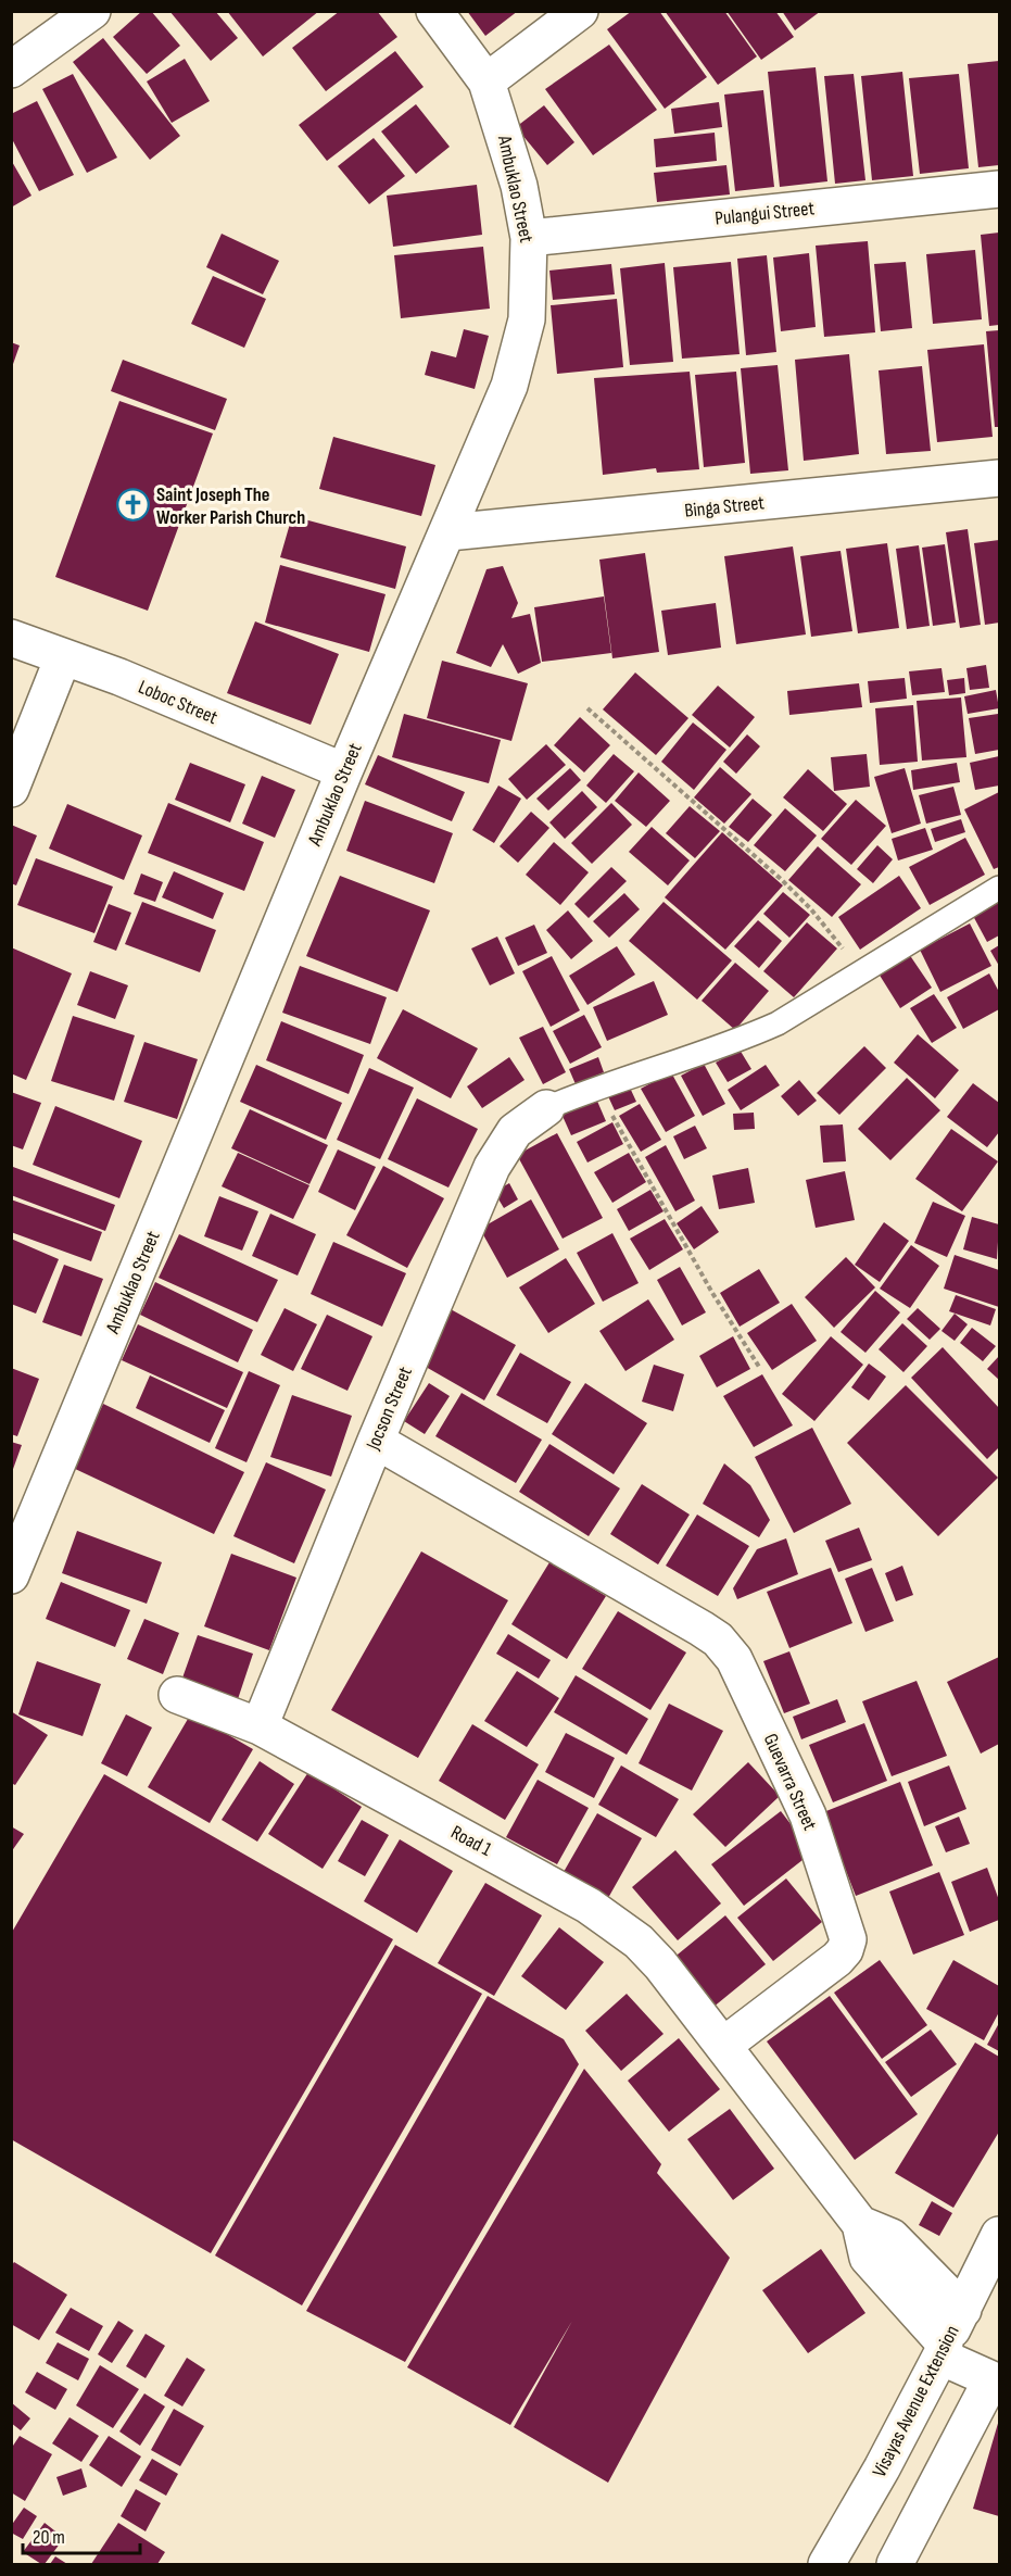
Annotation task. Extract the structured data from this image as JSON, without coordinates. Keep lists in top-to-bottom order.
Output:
{
  "streets": {
    "street": [
      "Ambuklao Street",
      "Pulangui Street",
      "Binga Street",
      "Loboc Street",
      "Jocson Street",
      "Guevarra Street",
      "Road 1",
      "Visayas Avenue Extension"
    ]
  },
  "crossings": [
    ["Ambuklao Street", "Pulangui Street"],
    ["Ambuklao Street", "Binga Street"],
    ["Ambuklao Street", "Loboc Street"],
    ["Jocson Street", "Guevarra Street"],
    ["Jocson Street", "Road 1"],
    ["Guevarra Street", "Road 1"]
  ],
  "places": {
    "church": ["Saint Joseph The Worker Parish Church"]
  },
  "scale_bar": "20 m"
}
